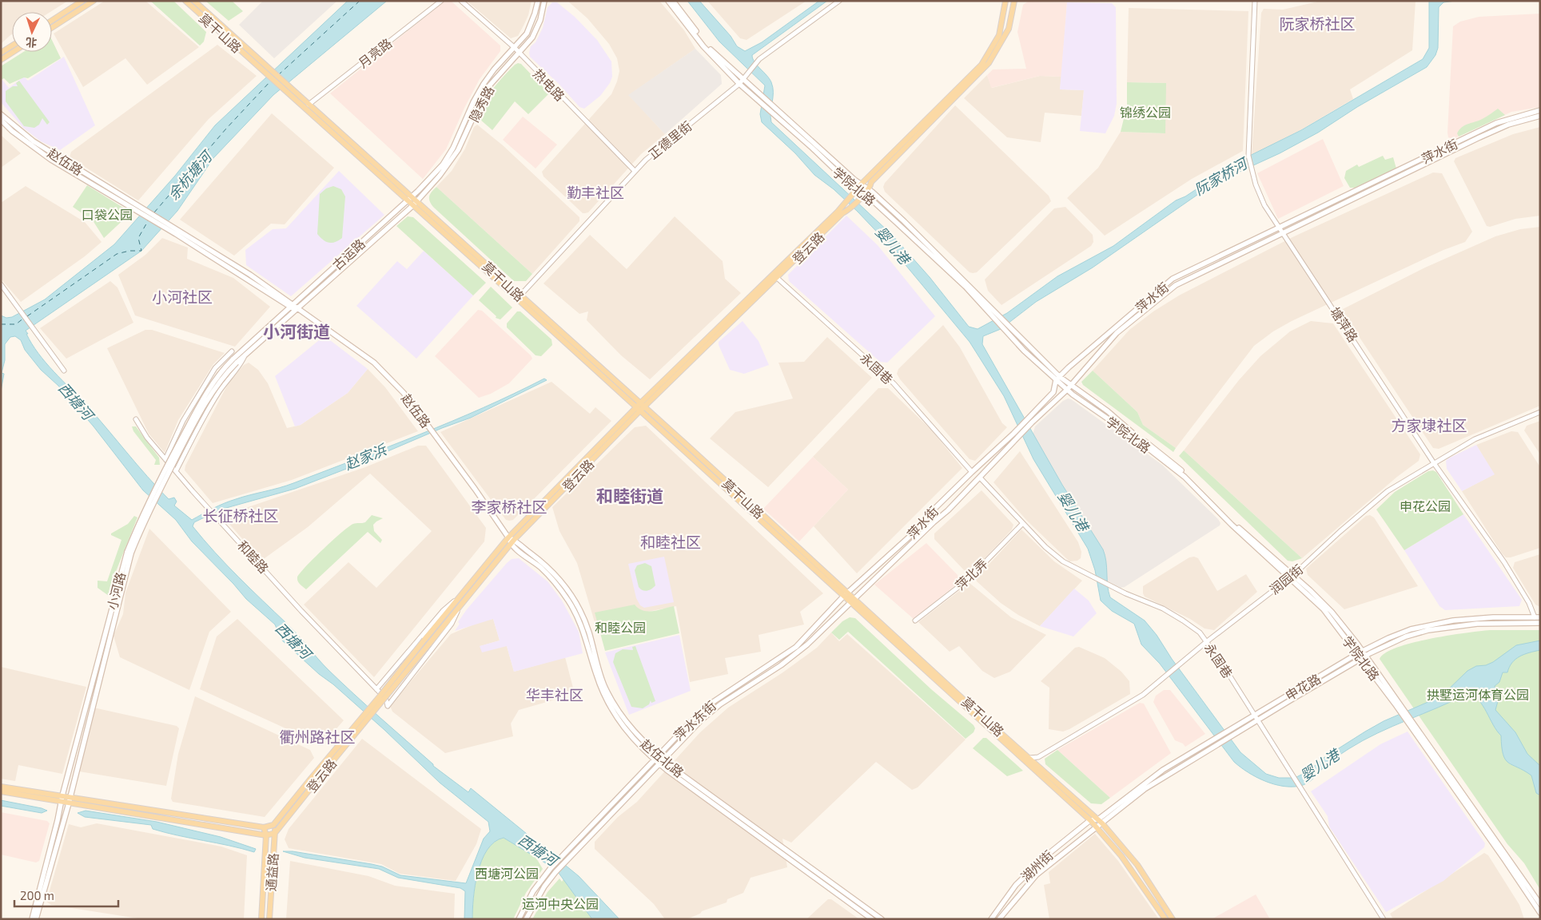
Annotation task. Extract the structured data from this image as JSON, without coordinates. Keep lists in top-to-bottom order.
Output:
{
  "streets": {
    "main road": [
      "莫干山路",
      "隐秀路",
      "萍水街",
      "赵伍路",
      "学院北路",
      "登云路",
      "古运路",
      "小河路",
      "申花路",
      "萍水东街",
      "赵伍北路",
      "湖州街",
      "通益路"
    ],
    "street": [
      "月亮路",
      "热电路",
      "正德里街",
      "塘萍路",
      "永固巷",
      "和睦路",
      "萍北弄",
      "润园街"
    ]
  },
  "crossings": [
    ["莫干山路", "月亮路"],
    ["莫干山路", "隐秀路"],
    ["莫干山路", "正德里街"],
    ["莫干山路", "萍水街"],
    ["莫干山路", "登云路"],
    ["莫干山路", "古运路"],
    ["莫干山路", "润园街"],
    ["莫干山路", "申花路"],
    ["莫干山路", "萍水东街"],
    ["莫干山路", "湖州街"],
    ["热电路", "隐秀路"],
    ["热电路", "正德里街"],
    ["隐秀路", "古运路"],
    ["正德里街", "学院北路"],
    ["萍水街", "学院北路"],
    ["萍水街", "塘萍路"],
    ["萍水街", "永固巷"],
    ["萍水街", "萍水东街"],
    ["赵伍路", "登云路"],
    ["赵伍路", "古运路"],
    ["赵伍路", "赵伍北路"],
    ["学院北路", "登云路"],
    ["学院北路", "润园街"],
    ["学院北路", "申花路"],
    ["登云路", "永固巷"],
    ["登云路", "和睦路"],
    ["登云路", "赵伍北路"],
    ["登云路", "通益路"],
    ["古运路", "小河路"],
    ["塘萍路", "润园街"],
    ["塘萍路", "申花路"],
    ["永固巷", "萍北弄"],
    ["永固巷", "润园街"],
    ["永固巷", "申花路"],
    ["申花路", "湖州街"],
    ["萍水东街", "赵伍北路"]
  ],
  "districts": [
    "阮家桥社区",
    "勤丰社区",
    "小河社区",
    "小河街道",
    "方家埭社区",
    "和睦街道",
    "李家桥社区",
    "长征桥社区",
    "和睦社区",
    "华丰社区",
    "衢州路社区"
  ],
  "water": [
    "余杭塘河",
    "阮家桥河",
    "婴儿港",
    "西塘河",
    "赵家浜"
  ],
  "parks": [
    "锦绣公园",
    "口袋公园",
    "申花公园",
    "和睦公园",
    "拱墅运河体育公园",
    "西塘河公园",
    "运河中央公园"
  ],
  "scale_bar": "200 m",
  "north": "bottom"
}
